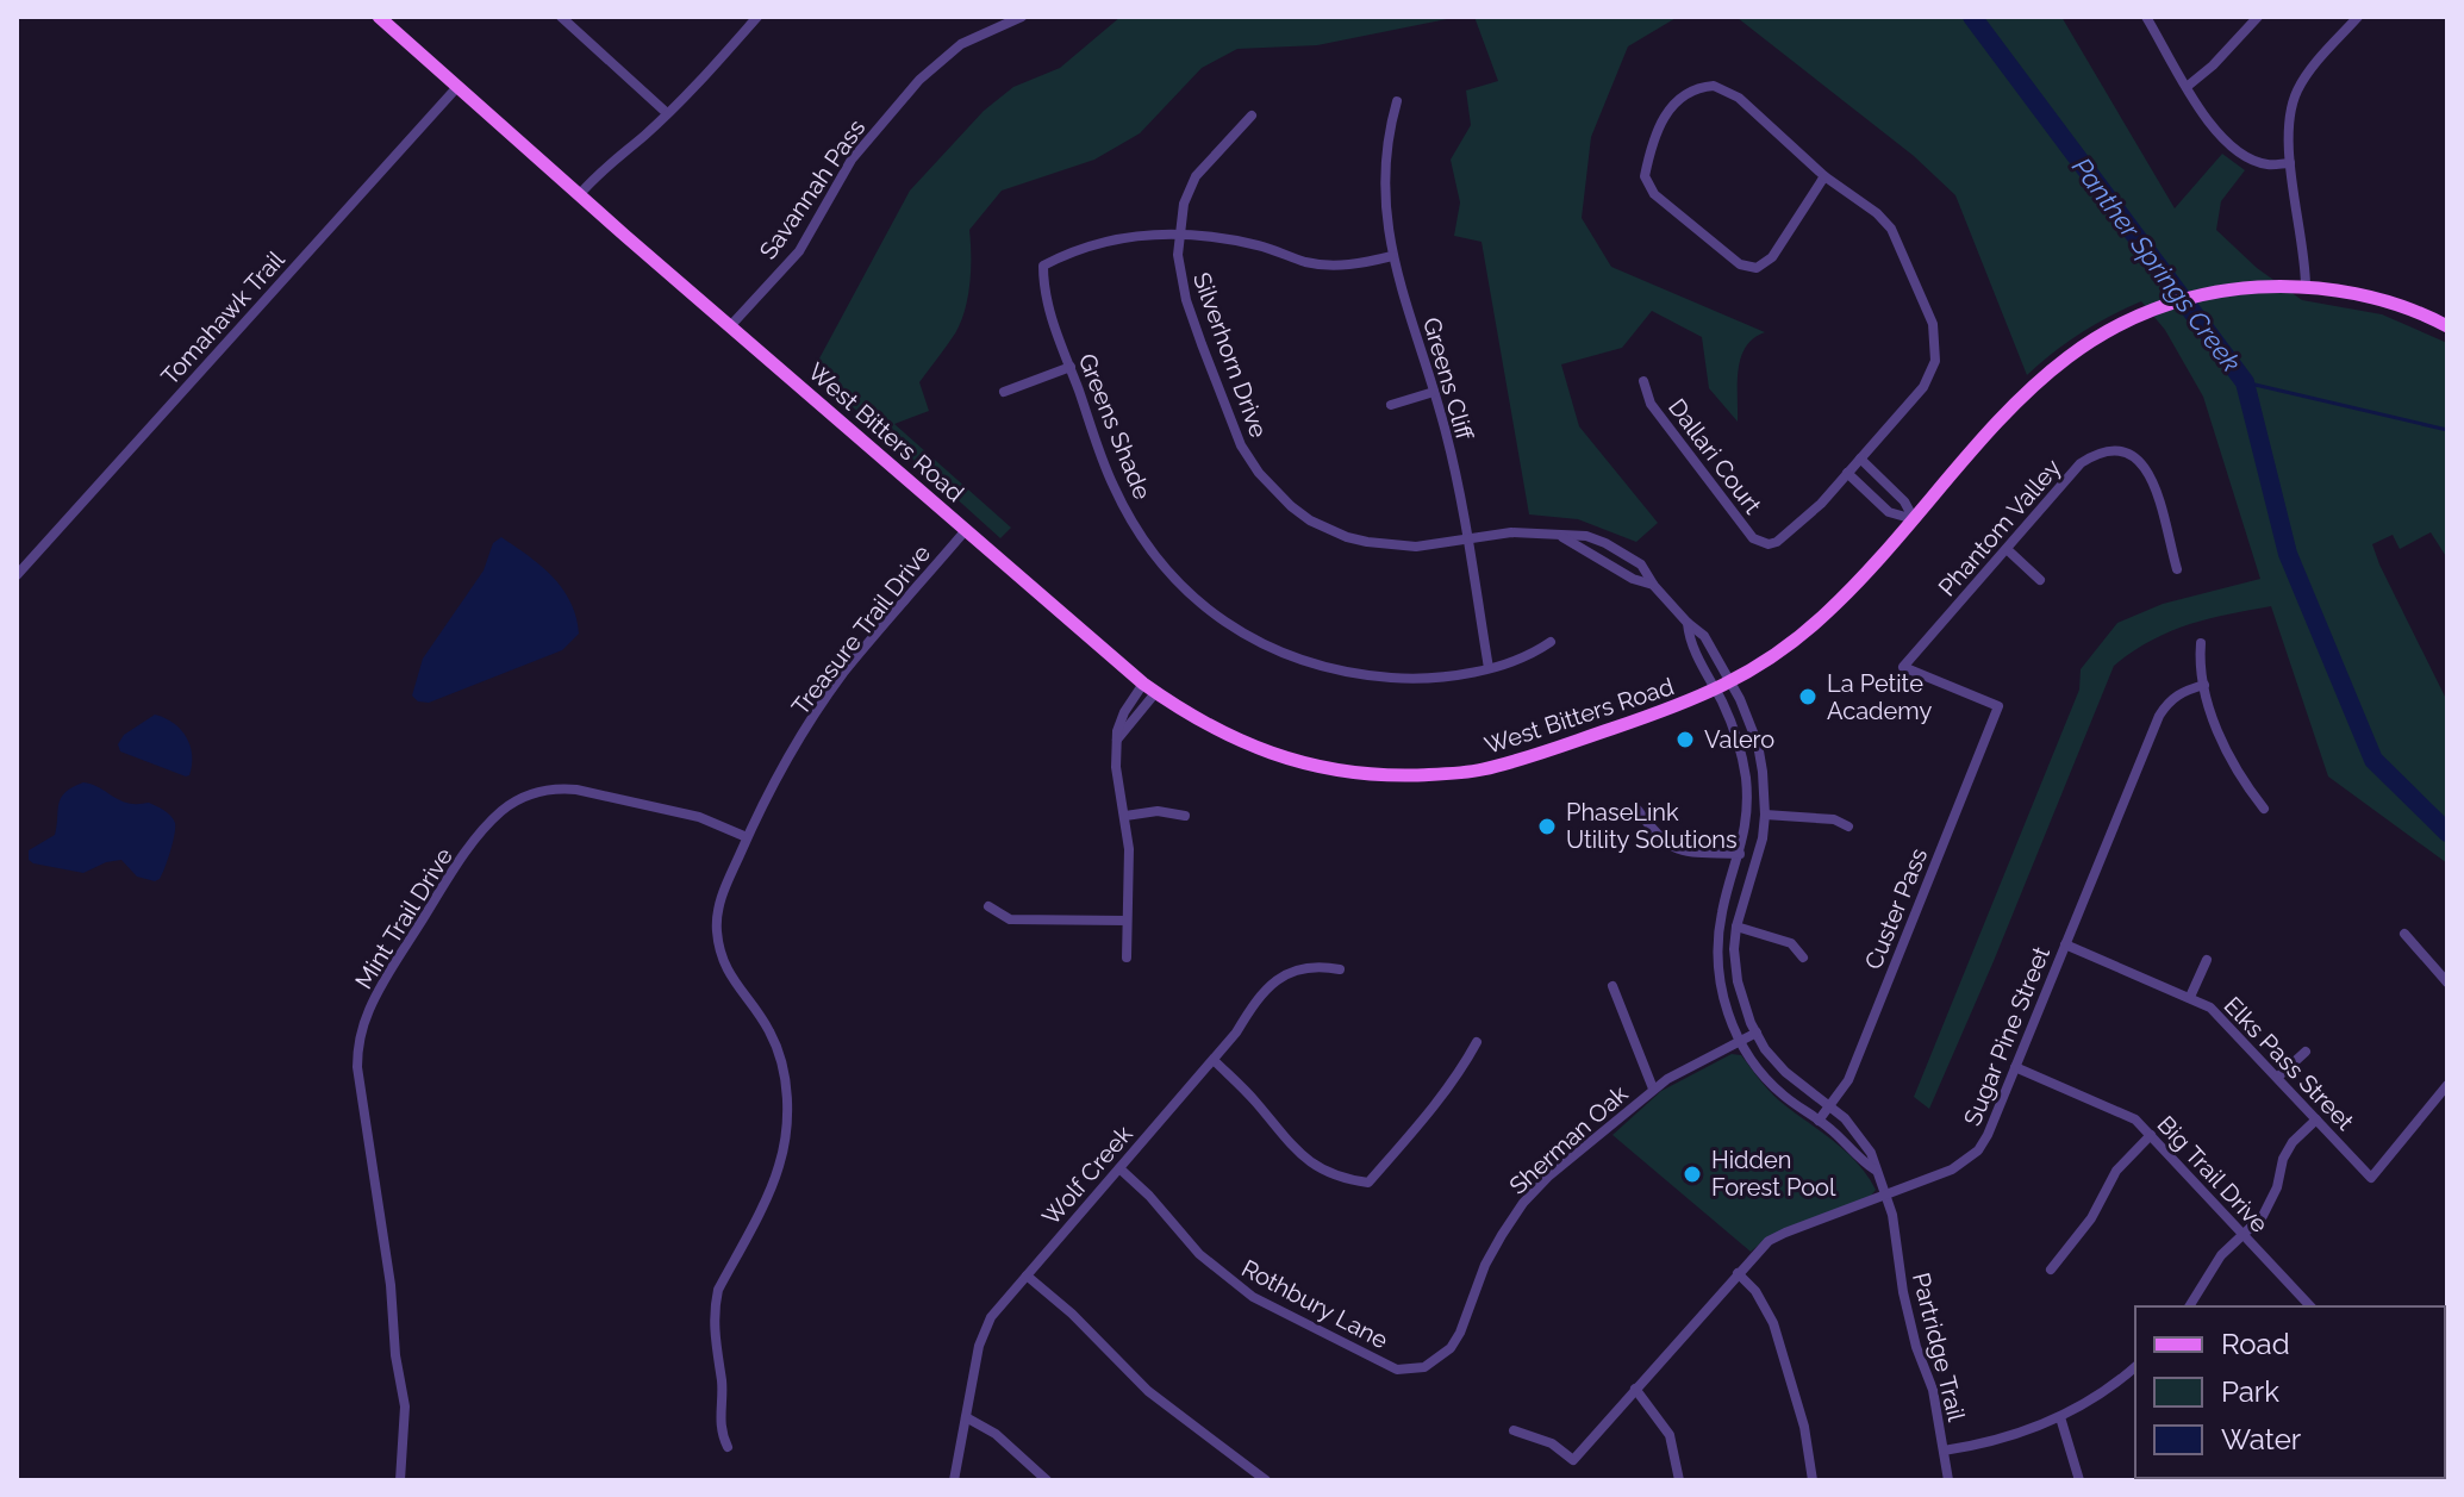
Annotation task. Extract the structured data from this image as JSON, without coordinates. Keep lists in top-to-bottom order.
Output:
{
  "streets": {
    "main road": ["West Bitters Road"],
    "street": [
      "Savannah Pass",
      "Tomahawk Trail",
      "Silverhorn Drive",
      "Greens Cliff",
      "Greens Shade",
      "Dallari Court",
      "Phantom Valley",
      "Treasure Trail Drive",
      "Custer Pass",
      "Mint Trail Drive",
      "Sugar Pine Street",
      "Elks Pass Street",
      "Sherman Oak",
      "Big Trail Drive",
      "Wolf Creek",
      "Rothbury Lane",
      "Partridge Trail"
    ]
  },
  "crossings": [
    ["Savannah Pass", "West Bitters Road"],
    ["Tomahawk Trail", "West Bitters Road"],
    ["Silverhorn Drive", "Greens Cliff"],
    ["Silverhorn Drive", "Greens Shade"],
    ["Silverhorn Drive", "West Bitters Road"],
    ["Silverhorn Drive", "Partridge Trail"],
    ["Greens Cliff", "Greens Shade"],
    ["West Bitters Road", "Treasure Trail Drive"],
    ["West Bitters Road", "Partridge Trail"],
    ["Phantom Valley", "Custer Pass"],
    ["Treasure Trail Drive", "Mint Trail Drive"],
    ["Custer Pass", "Partridge Trail"],
    ["Sugar Pine Street", "Elks Pass Street"],
    ["Sugar Pine Street", "Big Trail Drive"],
    ["Sugar Pine Street", "Partridge Trail"],
    ["Sherman Oak", "Rothbury Lane"],
    ["Sherman Oak", "Partridge Trail"],
    ["Wolf Creek", "Rothbury Lane"]
  ],
  "water": ["Panther Springs Creek"],
  "places": [
    "La Petite Academy",
    "Valero",
    "PhaseLink Utility Solutions",
    "Hidden Forest Pool"
  ],
  "legend": ["Road", "Park", "Water"]
}
